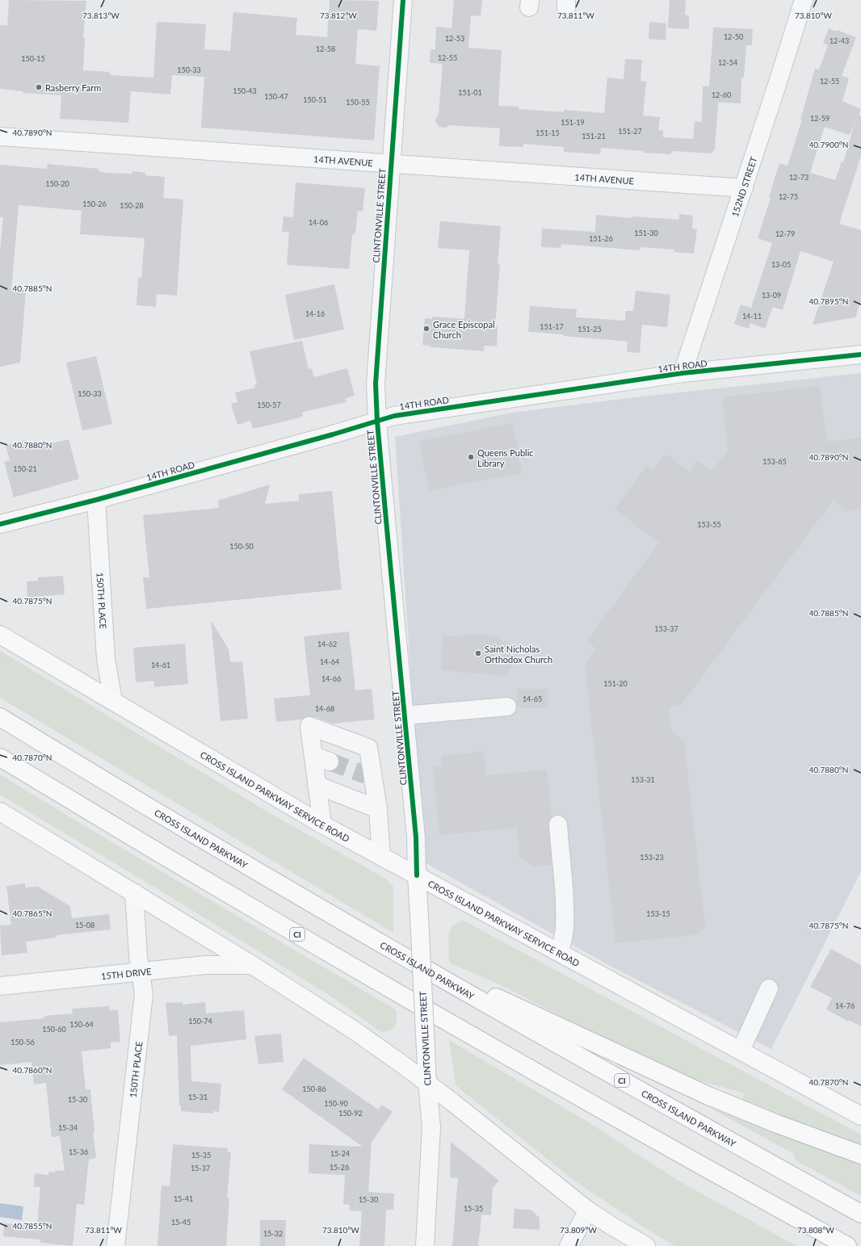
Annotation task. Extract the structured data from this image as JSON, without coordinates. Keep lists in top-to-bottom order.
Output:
{
  "streets": {
    "main road": [
      "CLINTONVILLE STREET",
      "CROSS ISLAND PARKWAY SERVICE ROAD",
      "CROSS ISLAND PARKWAY",
      "CI"
    ],
    "street": [
      "14TH AVENUE",
      "152ND STREET",
      "14TH ROAD",
      "150TH PLACE",
      "15TH DRIVE"
    ]
  },
  "crossings": [
    ["14TH AVENUE", "152ND STREET"],
    ["14TH AVENUE", "CLINTONVILLE STREET"],
    ["152ND STREET", "14TH ROAD"],
    ["CLINTONVILLE STREET", "14TH ROAD"],
    ["CLINTONVILLE STREET", "CROSS ISLAND PARKWAY SERVICE ROAD"],
    ["14TH ROAD", "150TH PLACE"],
    ["150TH PLACE", "CROSS ISLAND PARKWAY SERVICE ROAD"],
    ["150TH PLACE", "15TH DRIVE"]
  ],
  "places": [
    "Rasberry Farm",
    "Grace Episcopal Church",
    "Queens Public Library",
    "Saint Nicholas Orthodox Church"
  ],
  "house_numbers": [
    "12-50",
    "12-53",
    "12-43",
    "12-58",
    "12-55",
    "150-15",
    "12-54",
    "150-33",
    "12-55",
    "150-43",
    "151-01",
    "12-60",
    "150-47",
    "150-51",
    "150-55",
    "12-59",
    "151-19",
    "151-27",
    "151-15",
    "151-21",
    "12-73",
    "150-20",
    "12-75",
    "150-26",
    "150-28",
    "14-06",
    "151-30",
    "12-79",
    "151-26",
    "13-05",
    "13-09",
    "14-16",
    "14-11",
    "151-17",
    "151-25",
    "150-33",
    "150-57",
    "153-65",
    "150-21",
    "153-55",
    "150-50",
    "153-37",
    "14-62",
    "14-64",
    "14-61",
    "14-66",
    "151-20",
    "14-65",
    "14-68",
    "153-31",
    "153-23",
    "153-15",
    "15-08",
    "14-76",
    "150-74",
    "150-64",
    "150-60",
    "150-56",
    "150-86",
    "15-31",
    "15-30",
    "150-90",
    "150-92",
    "15-34",
    "15-36",
    "15-24",
    "15-35",
    "15-26",
    "15-37",
    "15-41",
    "15-30",
    "15-35",
    "15-45",
    "15-32"
  ],
  "coordinates": [
    "73.813°W",
    "73.812°W",
    "73.811°W",
    "73.810°W",
    "40.7890°N",
    "40.7900°N",
    "40.7885°N",
    "40.7895°N",
    "40.7880°N",
    "40.7875°N",
    "40.7870°N",
    "40.7865°N",
    "40.7860°N",
    "40.7855°N",
    "73.809°W",
    "73.808°W"
  ]
}
